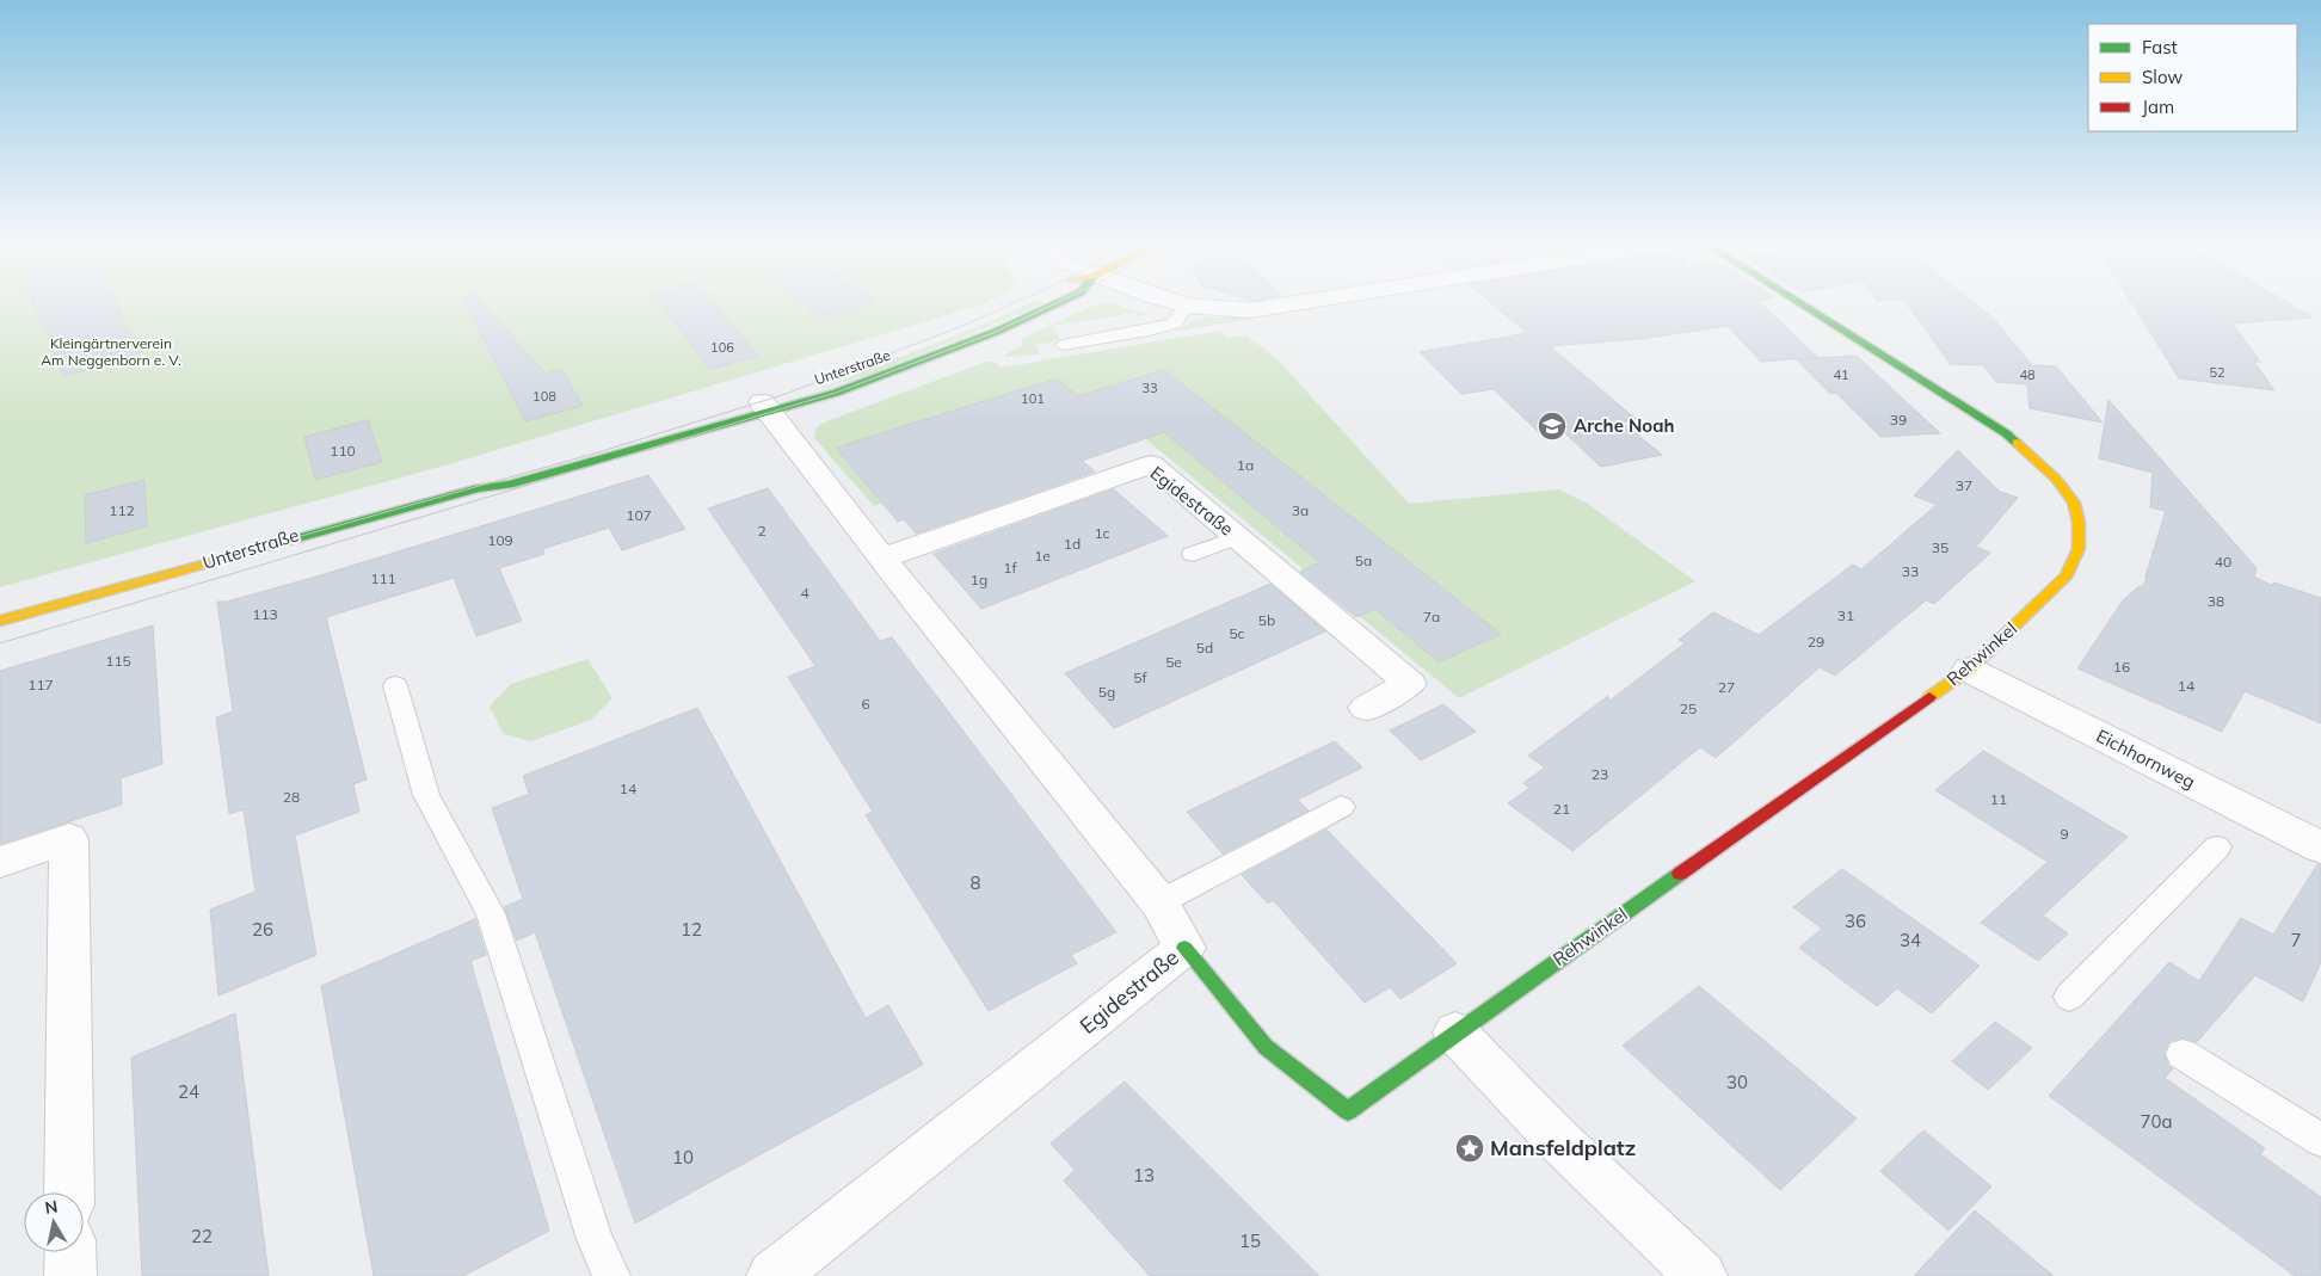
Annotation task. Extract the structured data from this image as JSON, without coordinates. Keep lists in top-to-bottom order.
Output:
{
  "streets": {
    "street": [
      "Unterstraße",
      "Egidestraße",
      "Rehwinkel",
      "Eichhornweg"
    ]
  },
  "crossings": [
    ["Unterstraße", "Egidestraße"],
    ["Egidestraße", "Rehwinkel"],
    ["Rehwinkel", "Eichhornweg"]
  ],
  "parks": ["Kleingärtnerverein Am Neggenborn e. V."],
  "places": {
    "school or university": ["Arche Noah"],
    "place": ["Mansfeldplatz"]
  },
  "house_numbers": [
    "106",
    "52",
    "41",
    "48",
    "33",
    "108",
    "101",
    "39",
    "110",
    "1a",
    "37",
    "112",
    "3a",
    "107",
    "2",
    "1c",
    "109",
    "1d",
    "35",
    "1e",
    "5a",
    "40",
    "1f",
    "33",
    "111",
    "1g",
    "4",
    "38",
    "113",
    "31",
    "7a",
    "5b",
    "5c",
    "29",
    "5d",
    "115",
    "5e",
    "16",
    "5f",
    "117",
    "14",
    "27",
    "5g",
    "6",
    "25",
    "23",
    "14",
    "28",
    "11",
    "21",
    "9",
    "8",
    "36",
    "26",
    "12",
    "34",
    "7",
    "30",
    "24",
    "70a",
    "10",
    "13",
    "22",
    "15"
  ],
  "legend": ["Fast", "Slow", "Jam"],
  "north": "top"
}
